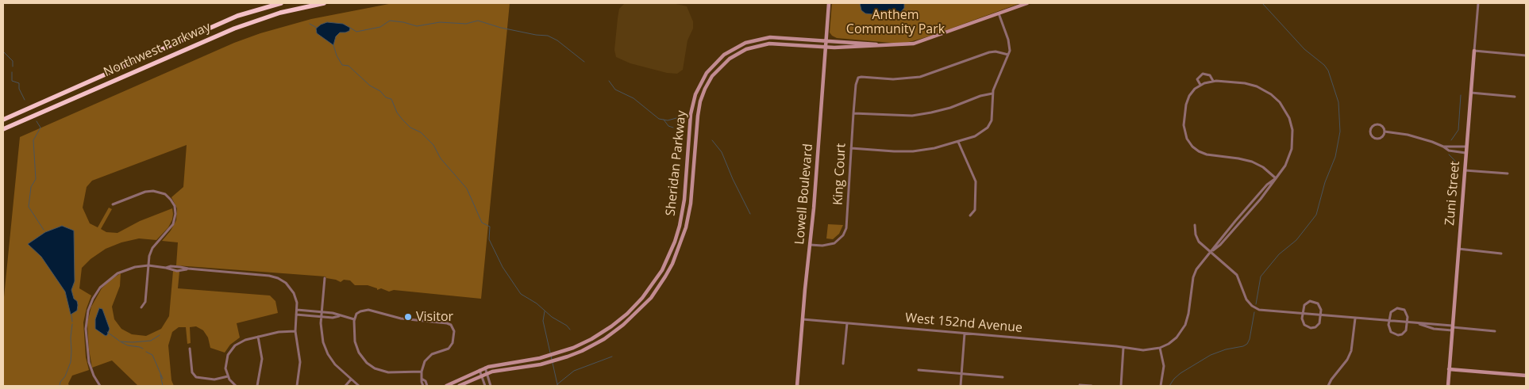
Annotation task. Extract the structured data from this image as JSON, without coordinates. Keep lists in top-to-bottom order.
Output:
{
  "streets": {
    "highway": ["Northwest Parkway"],
    "main road": ["Sheridan Parkway", "Zuni Street", "Lowell Boulevard"],
    "street": ["King Court", "West 152nd Avenue"]
  },
  "crossings": [
    ["Sheridan Parkway", "Lowell Boulevard"],
    ["King Court", "Lowell Boulevard"],
    ["Lowell Boulevard", "West 152nd Avenue"]
  ],
  "parks": ["Anthem Community Park"],
  "places": ["Visitor"]
}
